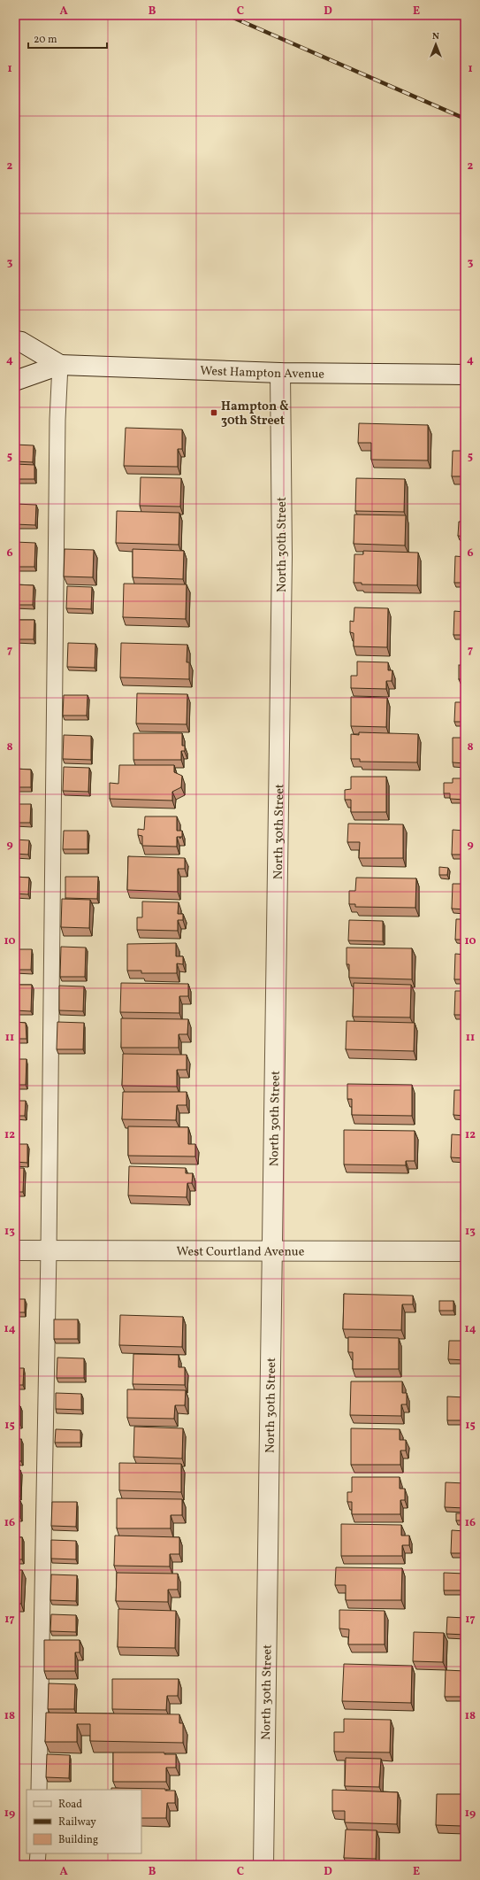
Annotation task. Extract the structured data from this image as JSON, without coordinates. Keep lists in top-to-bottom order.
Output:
{
  "streets": {
    "street": ["West Hampton Avenue", "North 30th Street", "West Courtland Avenue"]
  },
  "crossings": [
    ["West Hampton Avenue", "North 30th Street"],
    ["North 30th Street", "West Courtland Avenue"]
  ],
  "places": {
    "transit": ["Hampton & 30th Street"]
  },
  "legend": ["Road", "Railway", "Building"],
  "scale_bar": "20 m",
  "north": "top",
  "grid": {
    "columns": [
      "A",
      "B",
      "C",
      "D",
      "E"
    ],
    "rows": [
      "1",
      "2",
      "3",
      "4",
      "5",
      "6",
      "7",
      "8",
      "9",
      "10",
      "11",
      "12",
      "13",
      "14",
      "15",
      "16",
      "17",
      "18",
      "19"
    ]
  }
}
